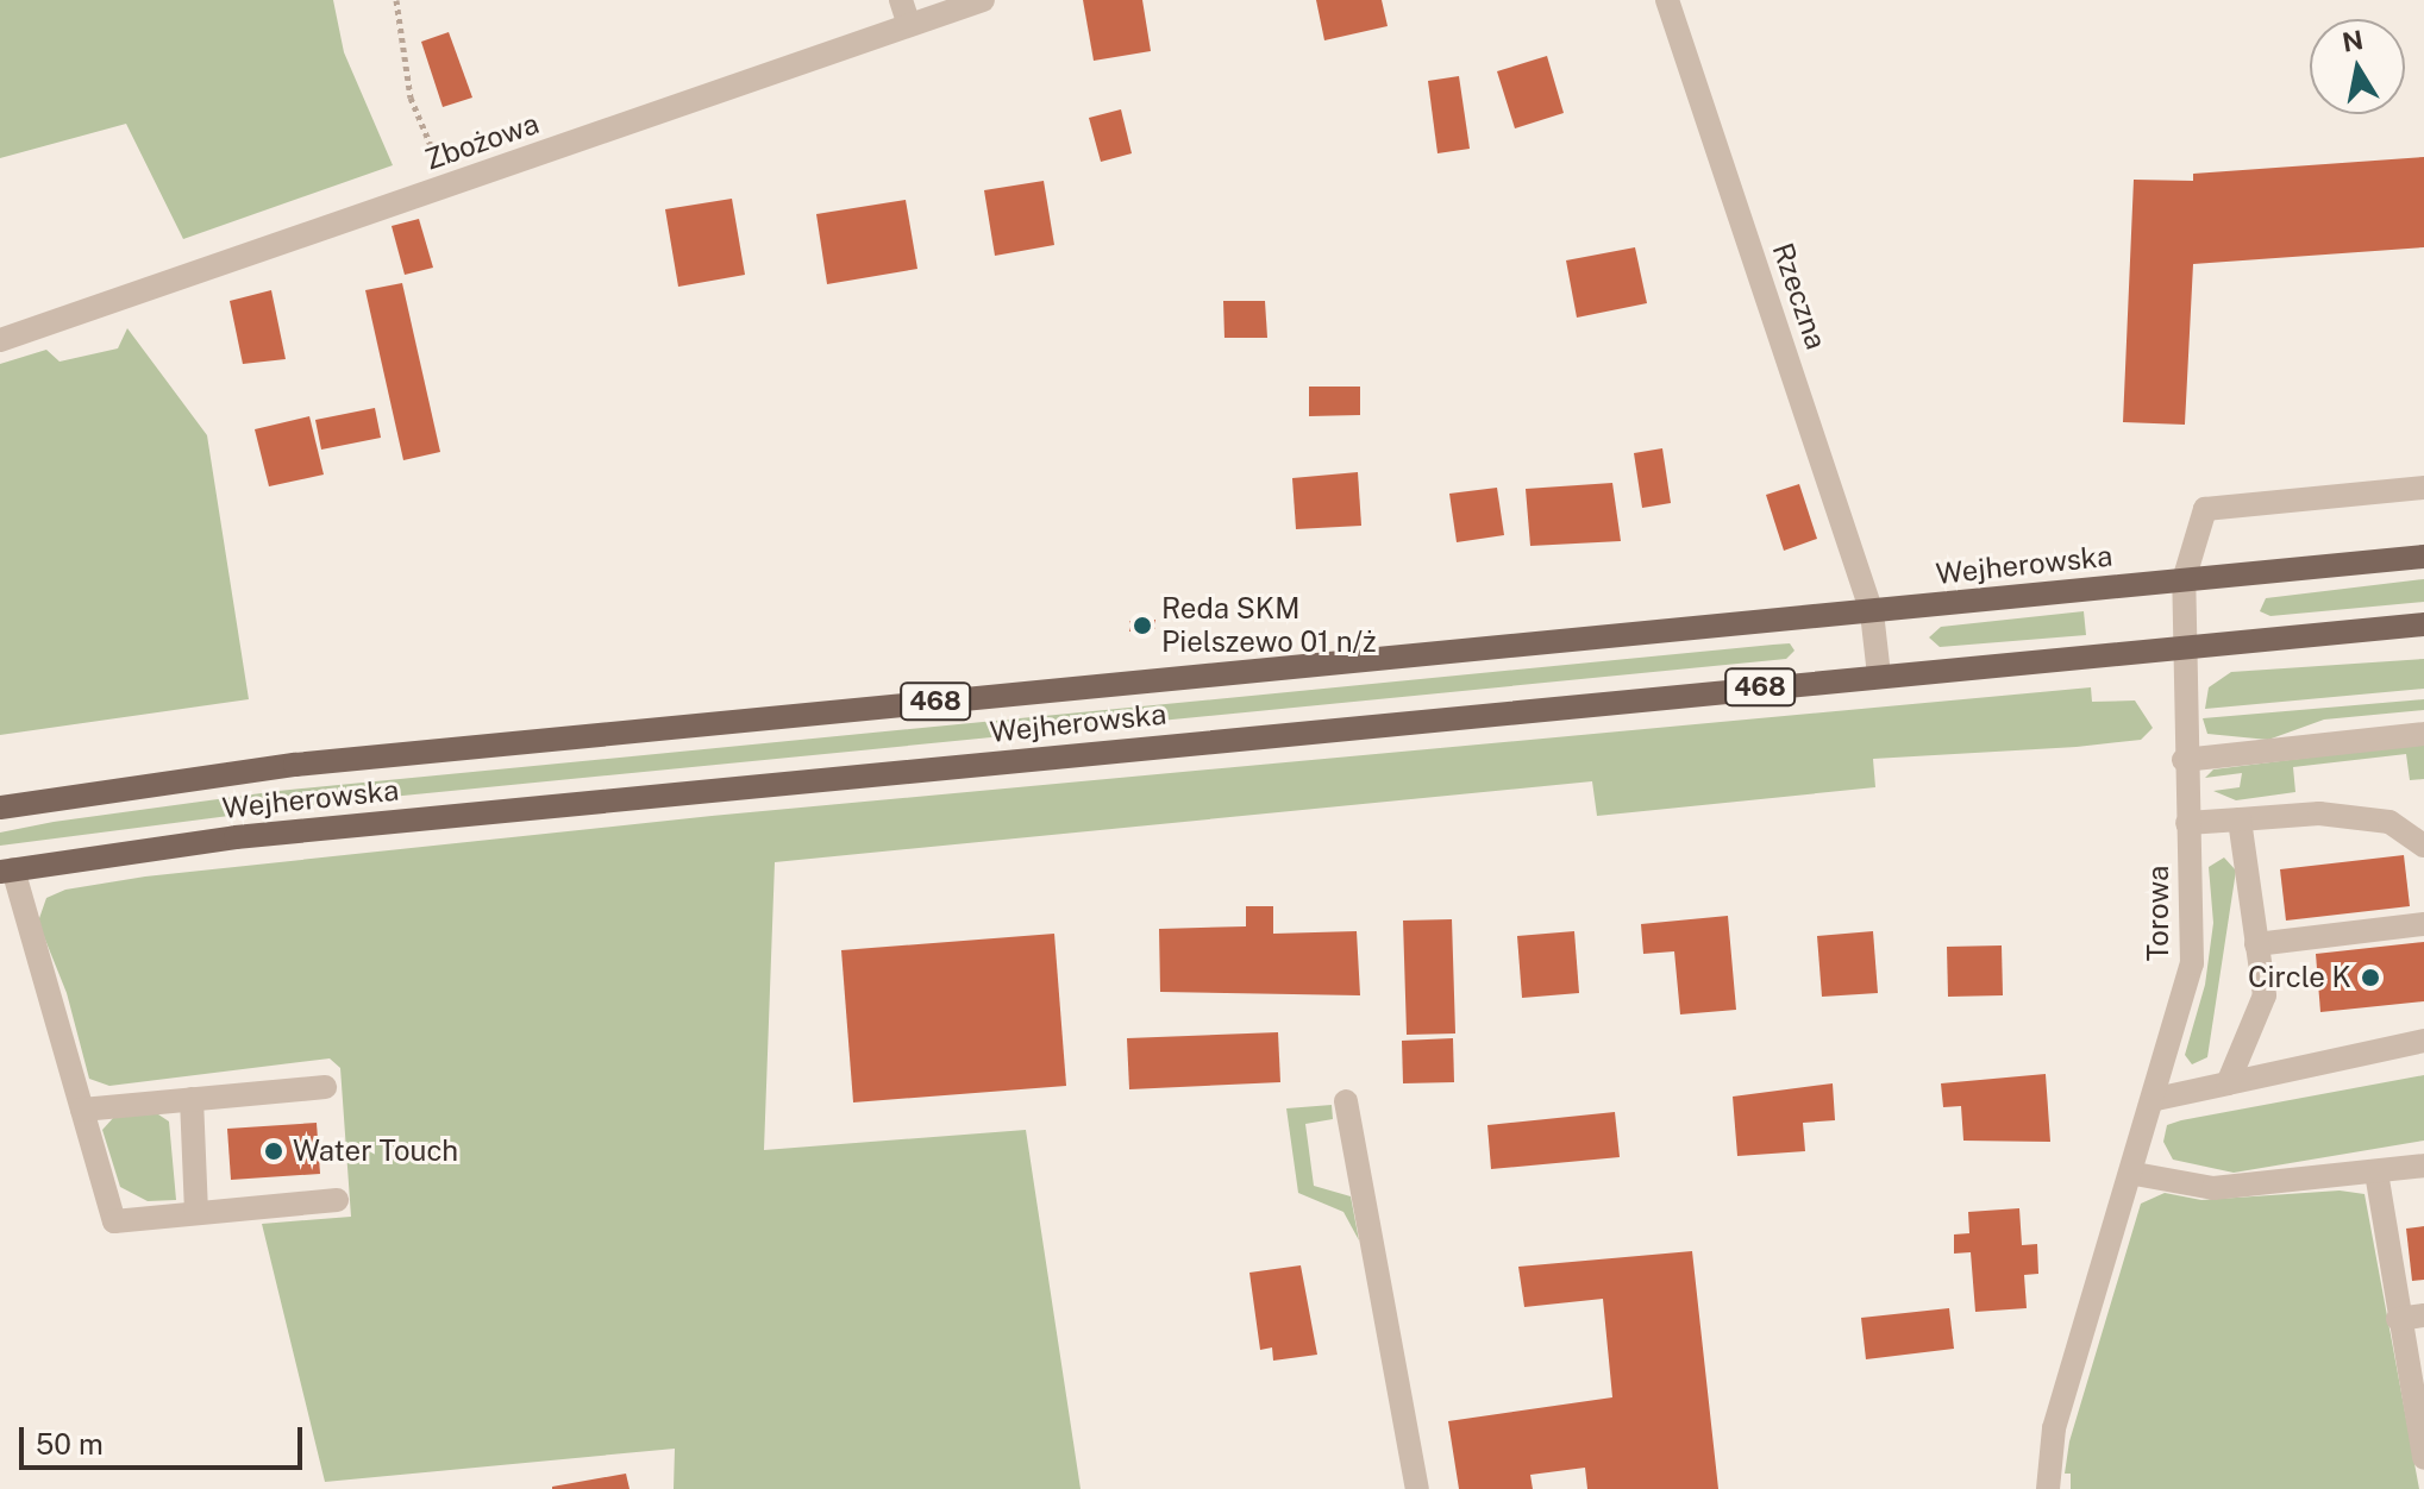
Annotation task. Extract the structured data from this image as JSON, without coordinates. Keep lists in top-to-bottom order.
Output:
{
  "streets": {
    "main road": ["Wejherowska", "468"],
    "street": ["Zbożowa", "Rzeczna", "Torowa"]
  },
  "crossings": [
    ["Rzeczna", "Wejherowska"],
    ["Wejherowska", "Torowa"]
  ],
  "places": ["Reda SKM Pielszewo 01 n/ż", "Circle K", "Water Touch"],
  "scale_bar": "50 m",
  "north": "top"
}
